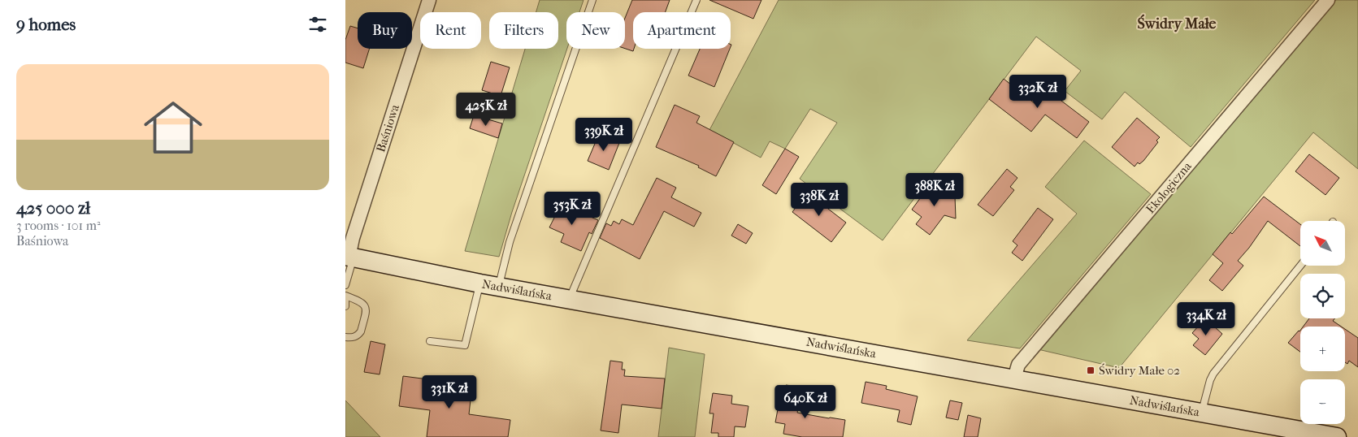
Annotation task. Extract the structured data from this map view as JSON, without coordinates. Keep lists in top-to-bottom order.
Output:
{
  "streets": {
    "main road": ["Nadwiślańska"],
    "street": ["Baśniowa", "Ekologiczna"]
  },
  "crossings": [
    ["Baśniowa", "Nadwiślańska"],
    ["Ekologiczna", "Nadwiślańska"]
  ],
  "districts": ["Świdry Małe"],
  "places": {
    "transit": ["Świdry Małe 02"]
  },
  "north": "top left",
  "page": {
    "heading": "9 homes",
    "chip": [
      "Buy",
      "Rent",
      "Filters",
      "New",
      "Apartment"
    ],
    "list": [
      {
        "name": "425 000 zł",
        "note": "3 rooms · 101 m² · Baśniowa"
      }
    ],
    "price": [
      "332K zł",
      "425K zł",
      "339K zł",
      "388K zł",
      "338K zł",
      "353K zł",
      "334K zł",
      "331K zł",
      "640K zł"
    ],
    "map_buttons": ["+", "−"]
  }
}
